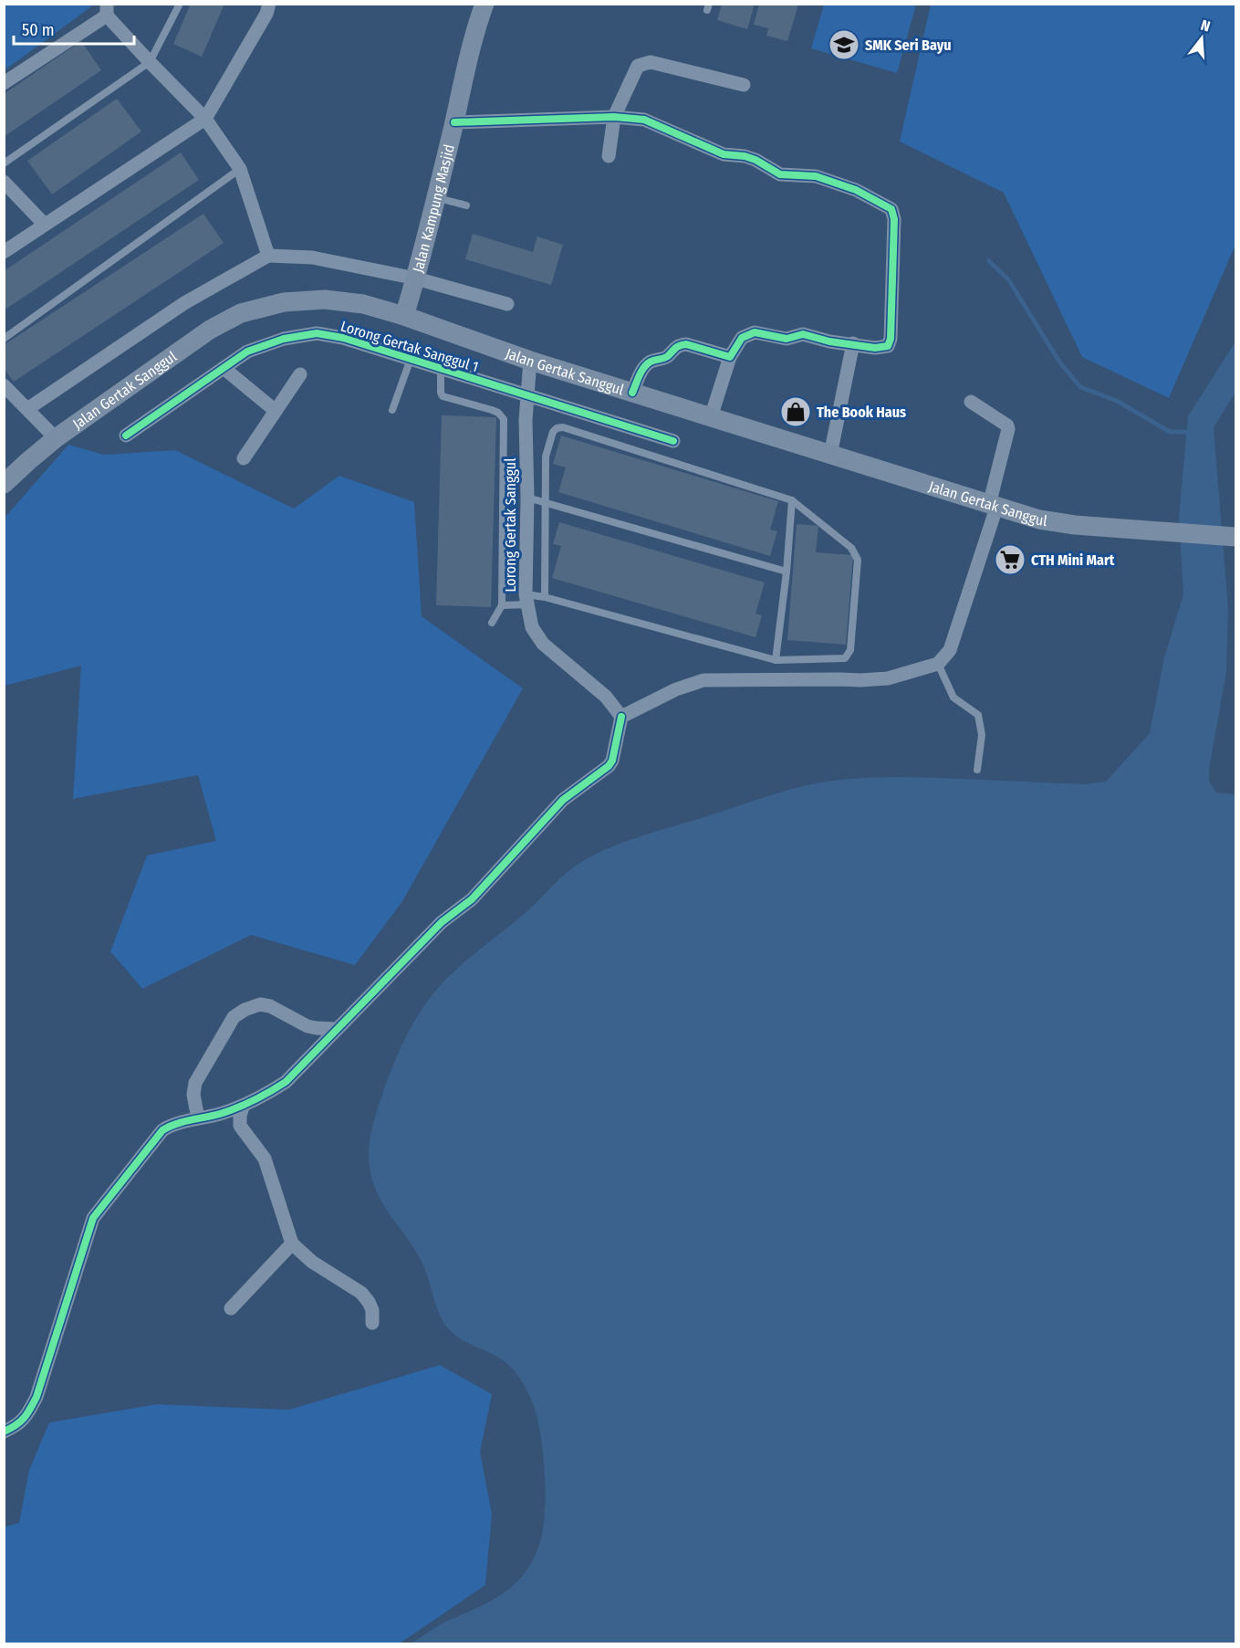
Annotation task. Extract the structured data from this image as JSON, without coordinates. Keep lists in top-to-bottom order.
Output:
{
  "streets": {
    "main road": ["Jalan Kampung Masjid", "Jalan Gertak Sanggul"],
    "street": ["Lorong Gertak Sanggul 1", "Lorong Gertak Sanggul"]
  },
  "crossings": [
    ["Jalan Kampung Masjid", "Jalan Gertak Sanggul"],
    ["Lorong Gertak Sanggul 1", "Lorong Gertak Sanggul"],
    ["Jalan Gertak Sanggul", "Lorong Gertak Sanggul"]
  ],
  "places": {
    "school or university": ["SMK Seri Bayu"],
    "shop": ["The Book Haus"],
    "supermarket": ["CTH Mini Mart"]
  },
  "scale_bar": "50 m",
  "north": "top"
}
